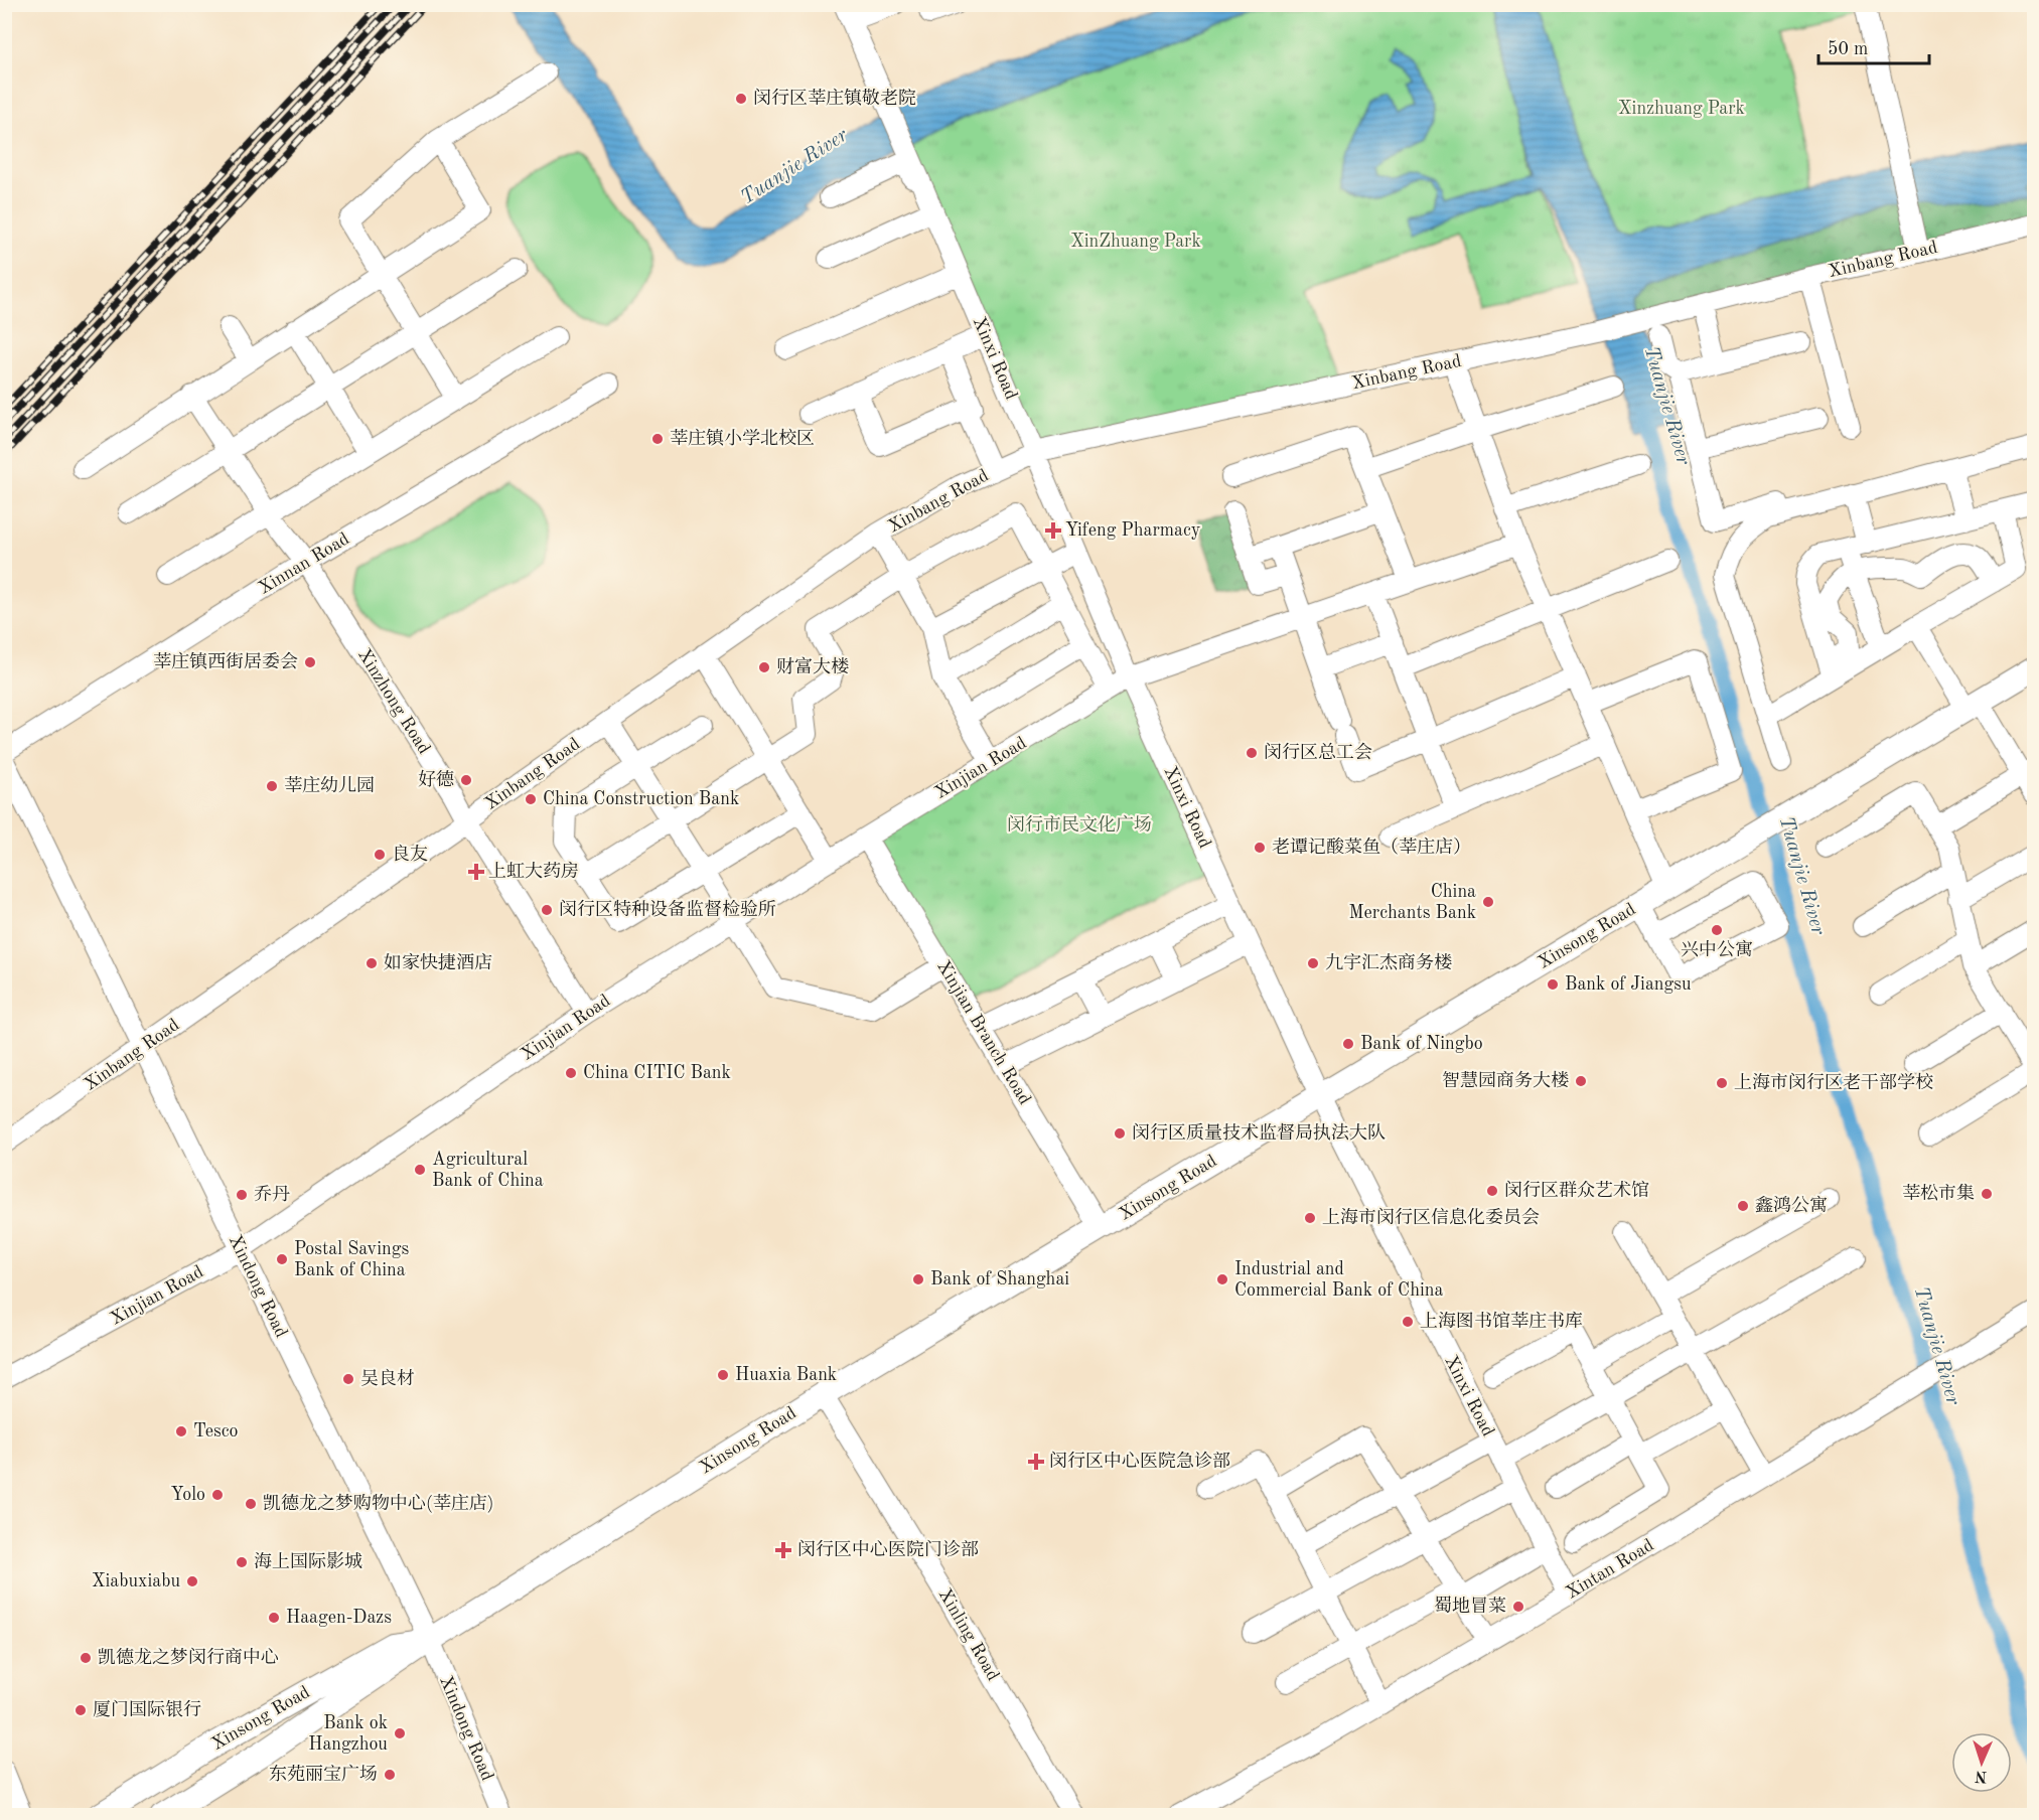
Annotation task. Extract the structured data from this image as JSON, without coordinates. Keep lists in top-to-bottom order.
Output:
{
  "streets": {
    "main road": ["Xinsong Road"],
    "street": [
      "Xinbang Road",
      "Xinxi Road",
      "Xinnan Road",
      "Xinzhong Road",
      "Xinjian Road",
      "Xinjian Branch Road",
      "Xindong Road",
      "Xintan Road",
      "Xinling Road"
    ]
  },
  "crossings": [
    ["Xinbang Road", "Xinxi Road"],
    ["Xinbang Road", "Xinzhong Road"],
    ["Xinbang Road", "Xindong Road"],
    ["Xinxi Road", "Xinjian Road"],
    ["Xinxi Road", "Xinsong Road"],
    ["Xinxi Road", "Xintan Road"],
    ["Xinnan Road", "Xinzhong Road"],
    ["Xinzhong Road", "Xinjian Road"],
    ["Xinjian Road", "Xinjian Branch Road"],
    ["Xinjian Road", "Xindong Road"],
    ["Xinsong Road", "Xinjian Branch Road"],
    ["Xinsong Road", "Xindong Road"],
    ["Xinsong Road", "Xinling Road"]
  ],
  "water": ["Tuanjie River"],
  "parks": ["Xinzhuang Park", "XinZhuang Park", "闵行市民文化广场"],
  "places": {
    "other": [
      "闵行区莘庄镇敬老院",
      "莘庄镇小学北校区",
      "莘庄镇西街居委会",
      "财富大楼",
      "闵行区总工会",
      "好德",
      "莘庄幼儿园",
      "China Construction Bank",
      "老谭记酸菜鱼（莘庄店）",
      "良友",
      "China Merchants Bank",
      "闵行区特种设备监督检验所",
      "兴中公寓",
      "如家快捷酒店",
      "九宇汇杰商务楼",
      "Bank of Jiangsu",
      "Bank of Ningbo",
      "China CITIC Bank",
      "智慧园商务大楼",
      "上海市闵行区老干部学校",
      "闵行区质量技术监督局执法大队",
      "Agricultural Bank of China",
      "闵行区群众艺术馆",
      "莘松市集",
      "乔丹",
      "鑫鸿公寓",
      "上海市闵行区信息化委员会",
      "Postal Savings Bank of China",
      "Bank of Shanghai",
      "Industrial and Commercial Bank of China",
      "上海图书馆莘庄书库",
      "Huaxia Bank",
      "吴良材",
      "Tesco",
      "Yolo",
      "凯德龙之梦购物中心(莘庄店)",
      "海上国际影城",
      "Xiabuxiabu",
      "蜀地冒菜",
      "Haagen-Dazs",
      "凯德龙之梦闵行商中心",
      "厦门国际银行",
      "Bank ok Hangzhou",
      "东苑丽宝广场"
    ],
    "health": [
      "Yifeng Pharmacy",
      "上虹大药房",
      "闵行区中心医院急诊部",
      "闵行区中心医院门诊部"
    ]
  },
  "scale_bar": "50 m",
  "north": "bottom"
}
